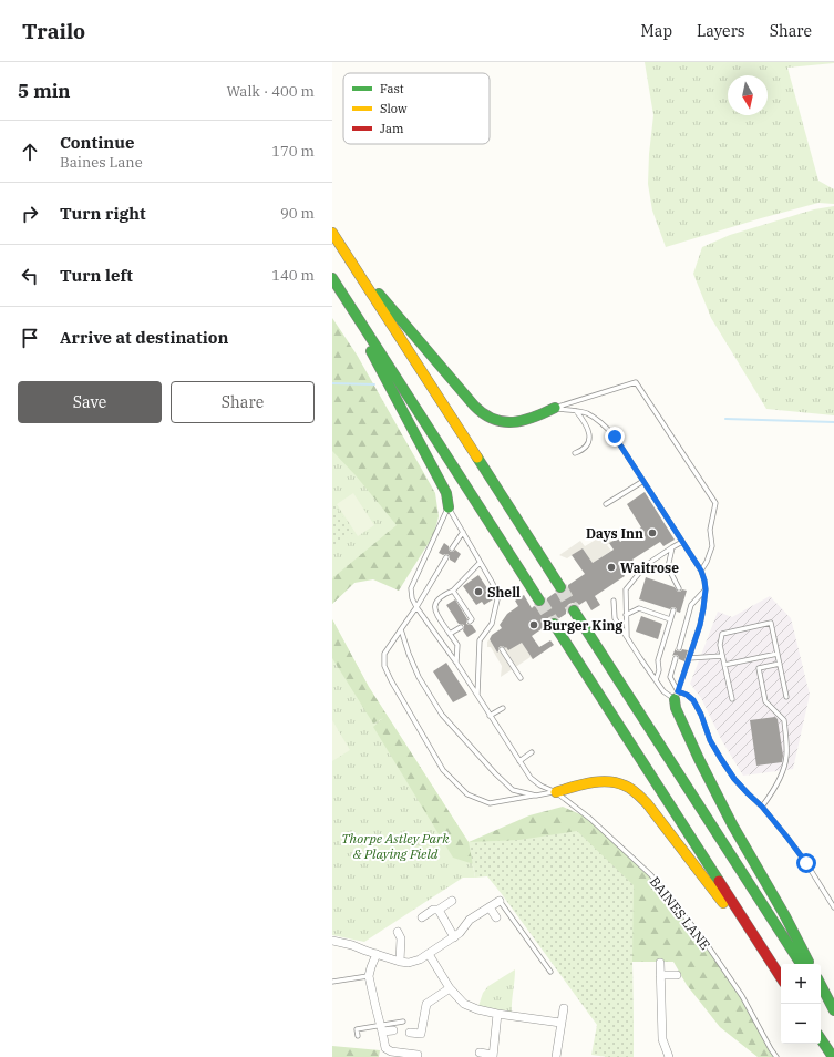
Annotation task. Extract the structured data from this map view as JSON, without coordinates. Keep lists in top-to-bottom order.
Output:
{
  "streets": {
    "lane": ["BAINES LANE"]
  },
  "parks": ["Thorpe Astley Park & Playing Field"],
  "places": [
    "Days Inn",
    "Waitrose",
    "Shell",
    "Burger King"
  ],
  "legend": ["Fast", "Slow", "Jam"],
  "north": "bottom",
  "page": {
    "header": "Trailo",
    "nav": ["Map", "Layers", "Share"],
    "heading": ["5 min", "Walk · 400 m"],
    "list": [
      ["Continue", "Baines Lane", "170 m"],
      ["Turn right", "90 m"],
      ["Turn left", "140 m"],
      "Arrive at destination"
    ],
    "buttons": ["Save", "Share"],
    "map_buttons": ["+", "−"]
  }
}
